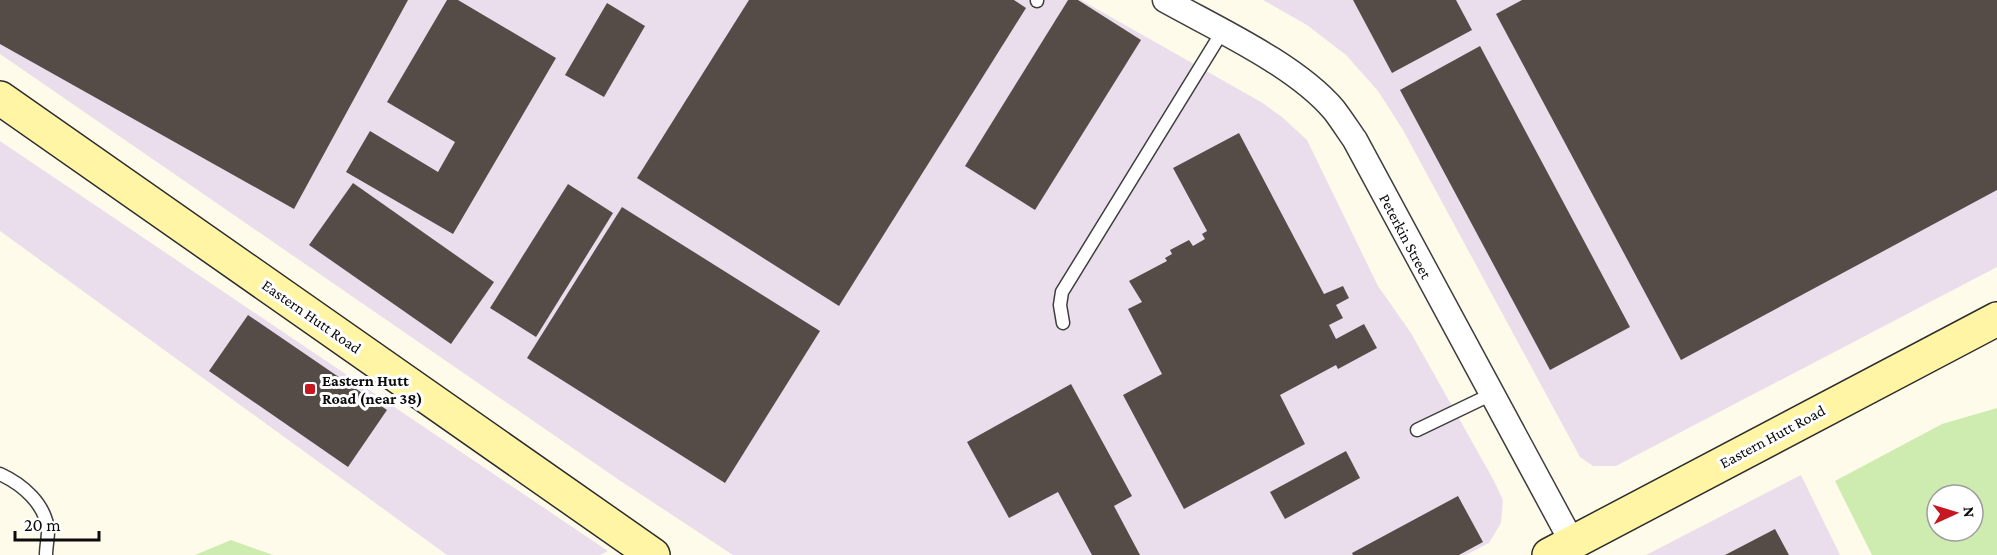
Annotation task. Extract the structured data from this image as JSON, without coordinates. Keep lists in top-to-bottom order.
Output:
{
  "streets": {
    "street": ["Peterkin Street", "Eastern Hutt Road"]
  },
  "crossings": [
    ["Peterkin Street", "Eastern Hutt Road"]
  ],
  "places": {
    "transit": ["Eastern Hutt Road (near 38)"]
  },
  "scale_bar": "20 m",
  "north": "right"
}
